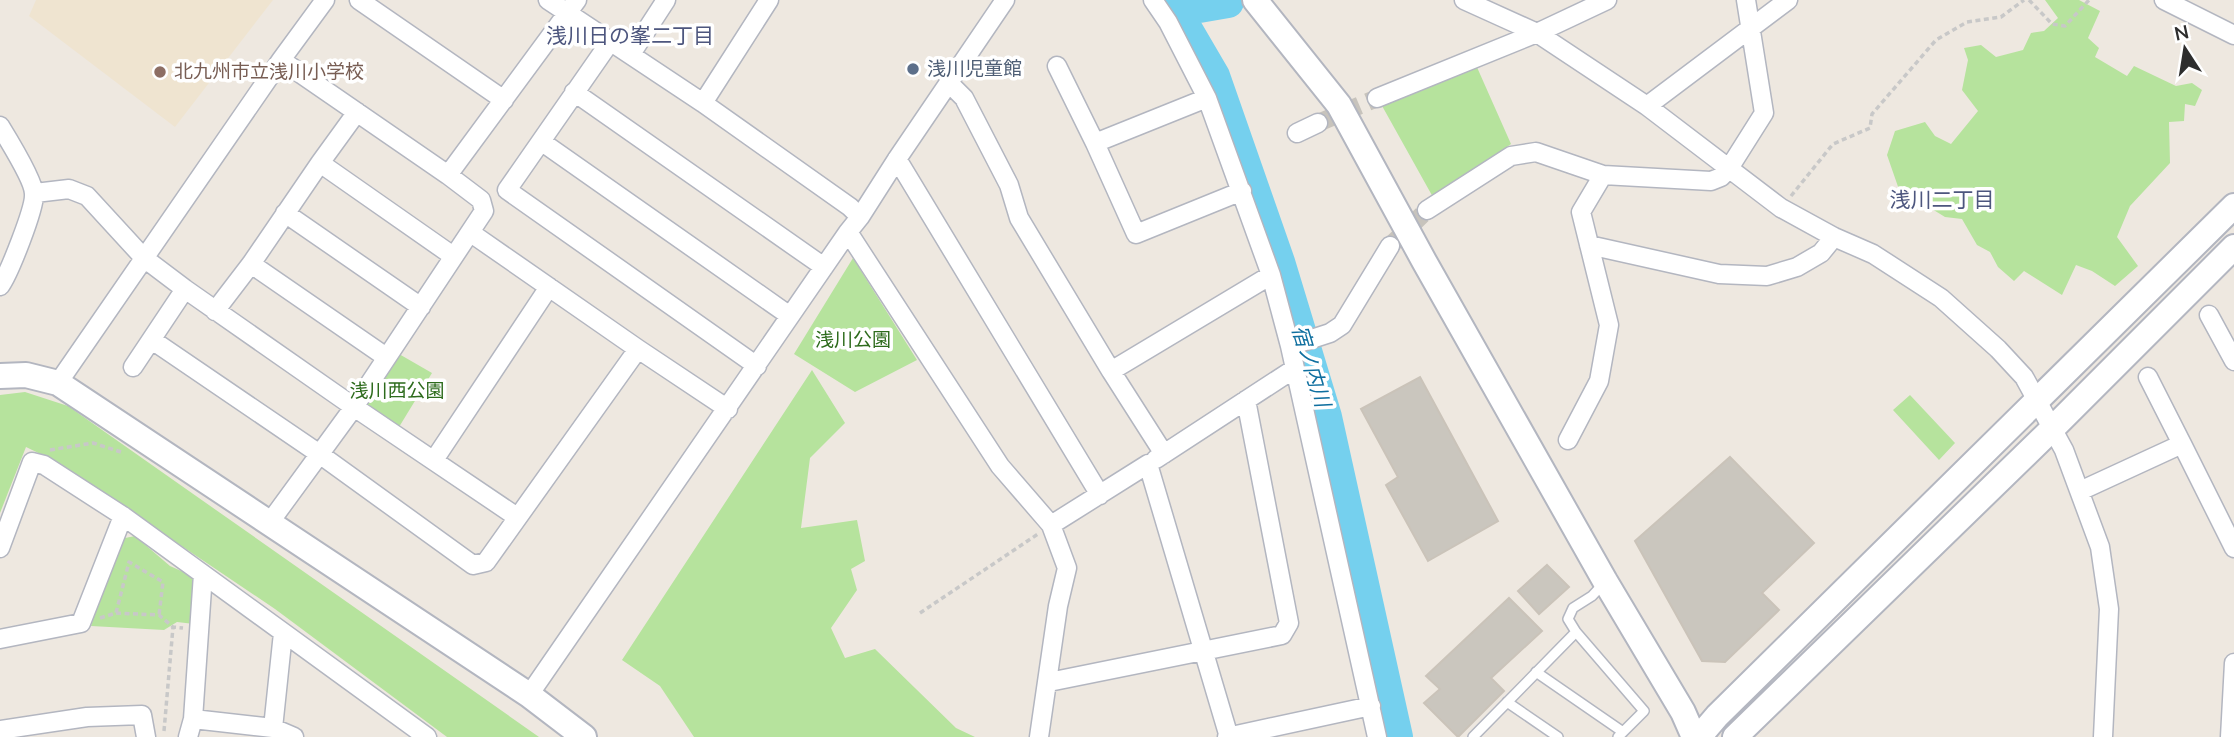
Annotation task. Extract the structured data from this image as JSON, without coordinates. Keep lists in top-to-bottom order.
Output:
{
  "districts": ["浅川日の峯二丁目", "浅川二丁目"],
  "water": ["宿ノ内川"],
  "parks": ["浅川公園", "浅川西公園"],
  "places": ["浅川児童館", "北九州市立浅川小学校"],
  "north": "top"
}
